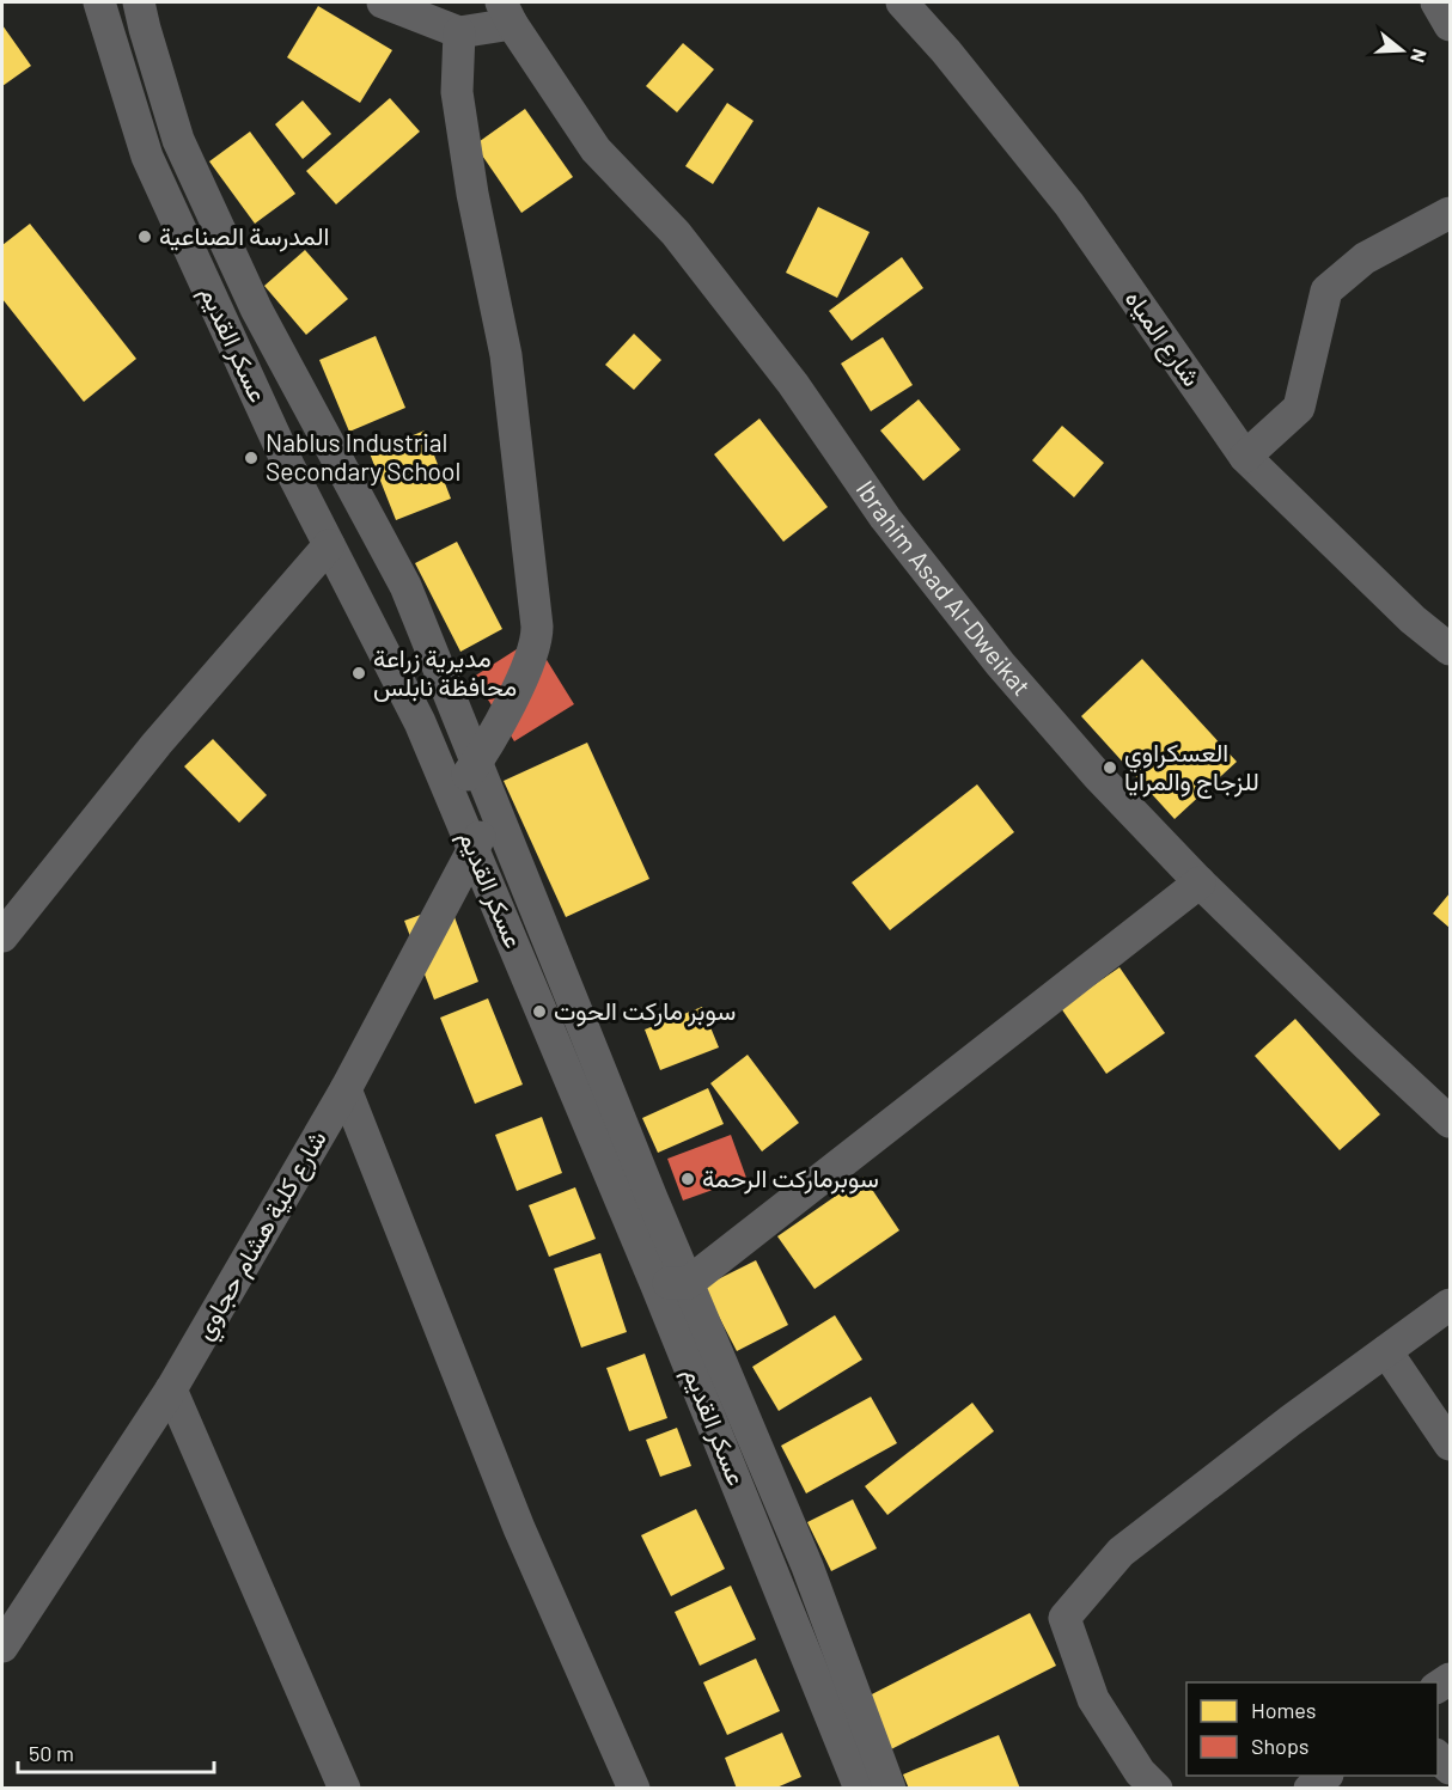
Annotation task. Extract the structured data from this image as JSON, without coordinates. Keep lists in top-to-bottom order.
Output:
{
  "streets": {
    "street": [
      "شارع المياه",
      "عسكر القديم",
      "Ibrahim Asad Al-Dweikat",
      "شارع كلية هشام حجاوي"
    ]
  },
  "crossings": [
    ["عسكر القديم", "شارع كلية هشام حجاوي"]
  ],
  "places": [
    "المدرسة الصناعية",
    "Nablus Industrial Secondary School",
    "مديرية زراعة محافظة نابلس",
    "العسكراوي للزجاج والمرايا",
    "سوبر ماركت الحوت",
    "سوبرماركت الرحمة"
  ],
  "legend": ["Homes", "Shops"],
  "scale_bar": "50 m",
  "north": "right"
}
